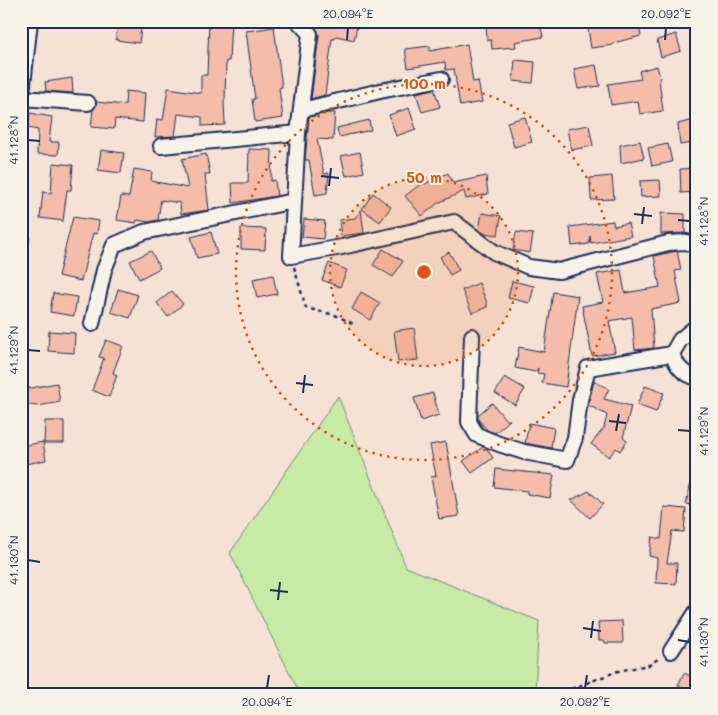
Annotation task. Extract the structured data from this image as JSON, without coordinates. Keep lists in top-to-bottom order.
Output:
{
  "coordinates": [
    "20.094°E",
    "20.092°E",
    "41.128°N",
    "41.129°N",
    "41.130°N"
  ],
  "rings": ["100 m", "50 m"]
}
